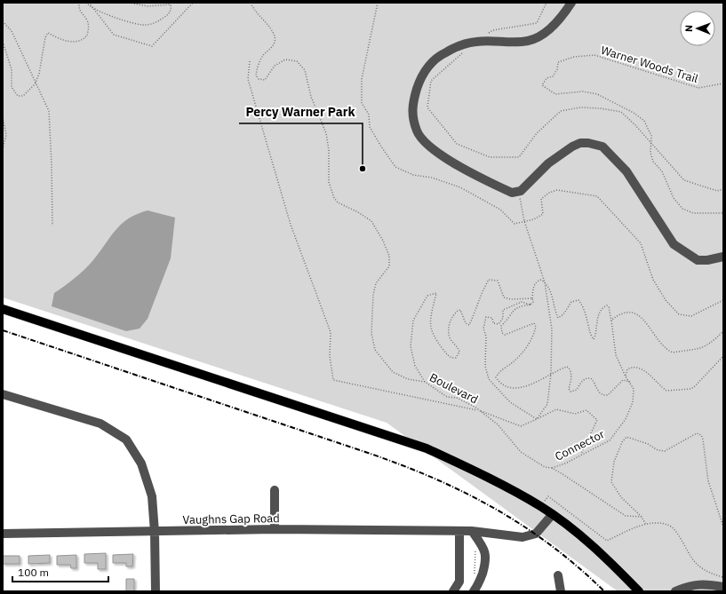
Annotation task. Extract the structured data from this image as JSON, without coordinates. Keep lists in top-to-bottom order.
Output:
{
  "streets": {
    "street": ["Vaughns Gap Road"],
    "path": ["Warner Woods Trail", "Boulevard", "Connector"]
  },
  "crossings": [
    ["Boulevard", "Connector"]
  ],
  "places": ["Percy Warner Park"],
  "scale_bar": "100 m",
  "north": "left"
}
